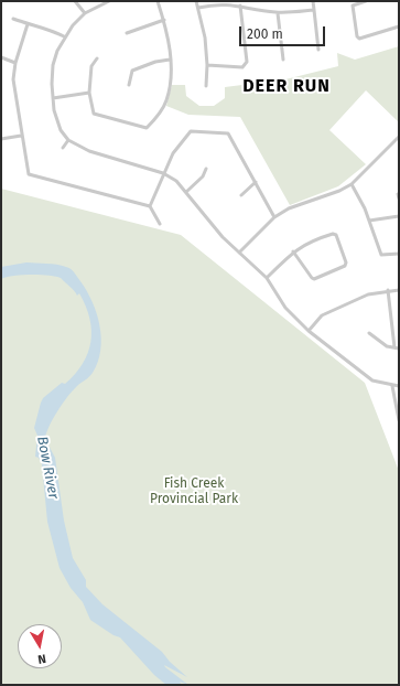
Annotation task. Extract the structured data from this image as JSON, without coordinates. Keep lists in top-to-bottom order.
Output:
{
  "districts": ["DEER RUN"],
  "water": ["Bow River"],
  "parks": ["Fish Creek Provincial Park"],
  "scale_bar": "200 m",
  "north": "bottom"
}
